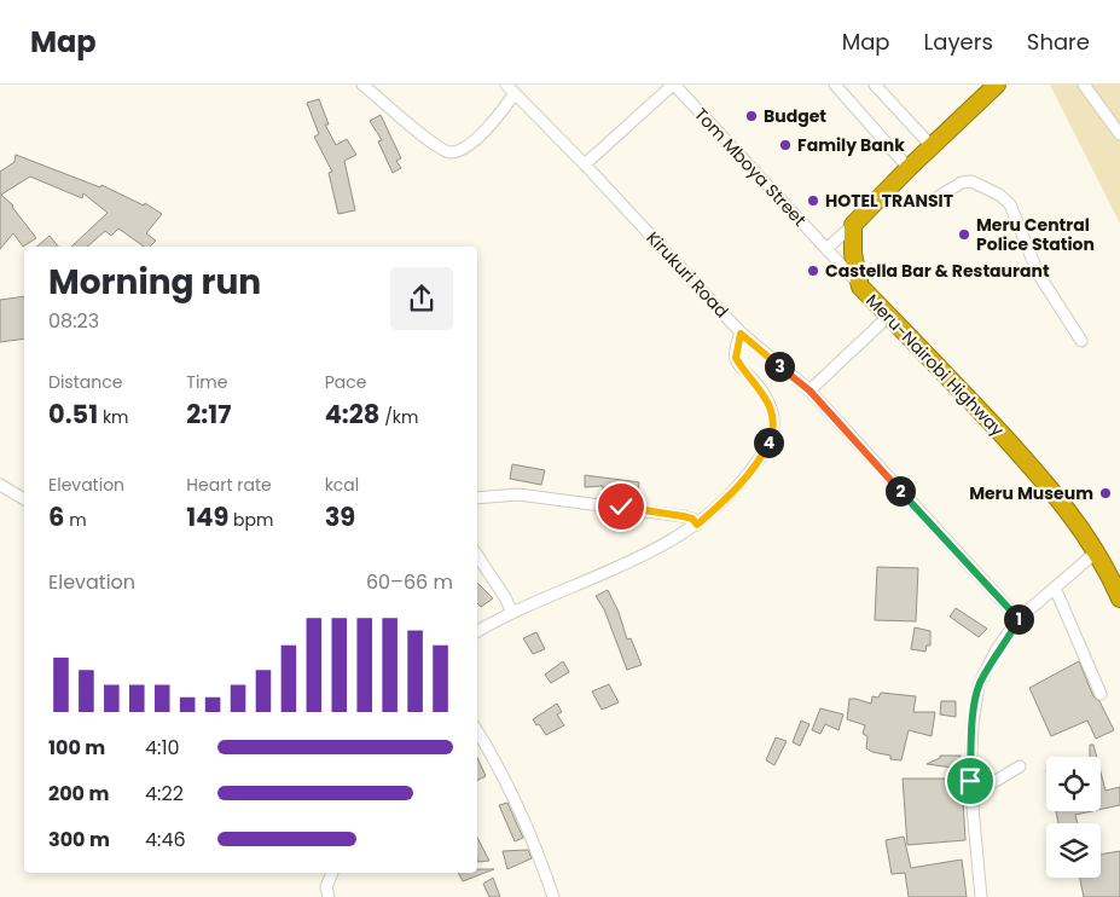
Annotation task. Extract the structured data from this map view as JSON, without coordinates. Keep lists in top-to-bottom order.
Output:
{
  "streets": {
    "highway": ["Meru-Nairobi Highway"],
    "street": ["Tom Mboya Street", "Kirukuri Road"]
  },
  "crossings": [
    ["Tom Mboya Street", "Meru-Nairobi Highway"]
  ],
  "places": [
    "Budget",
    "Family Bank",
    "HOTEL TRANSIT",
    "Meru Central Police Station",
    "Castella Bar & Restaurant",
    "Meru Museum"
  ],
  "page": {
    "header": "Map",
    "nav": ["Map", "Layers", "Share"],
    "heading": ["Morning run", "08:23"],
    "stats": [
      ["Distance", "0.51 km"],
      ["Time", "2:17"],
      ["Pace", "4:28 /km"],
      ["Elevation", "6 m"],
      ["Heart rate", "149 bpm"],
      ["kcal", "39"]
    ],
    "pins": [
      "3",
      "4",
      "2",
      "1"
    ],
    "chart": ["Elevation", "60–66 m"],
    "list": [
      {
        "name": "100 m",
        "note": "4:10"
      },
      {
        "name": "200 m",
        "note": "4:22"
      },
      {
        "name": "300 m",
        "note": "4:46"
      }
    ]
  }
}
